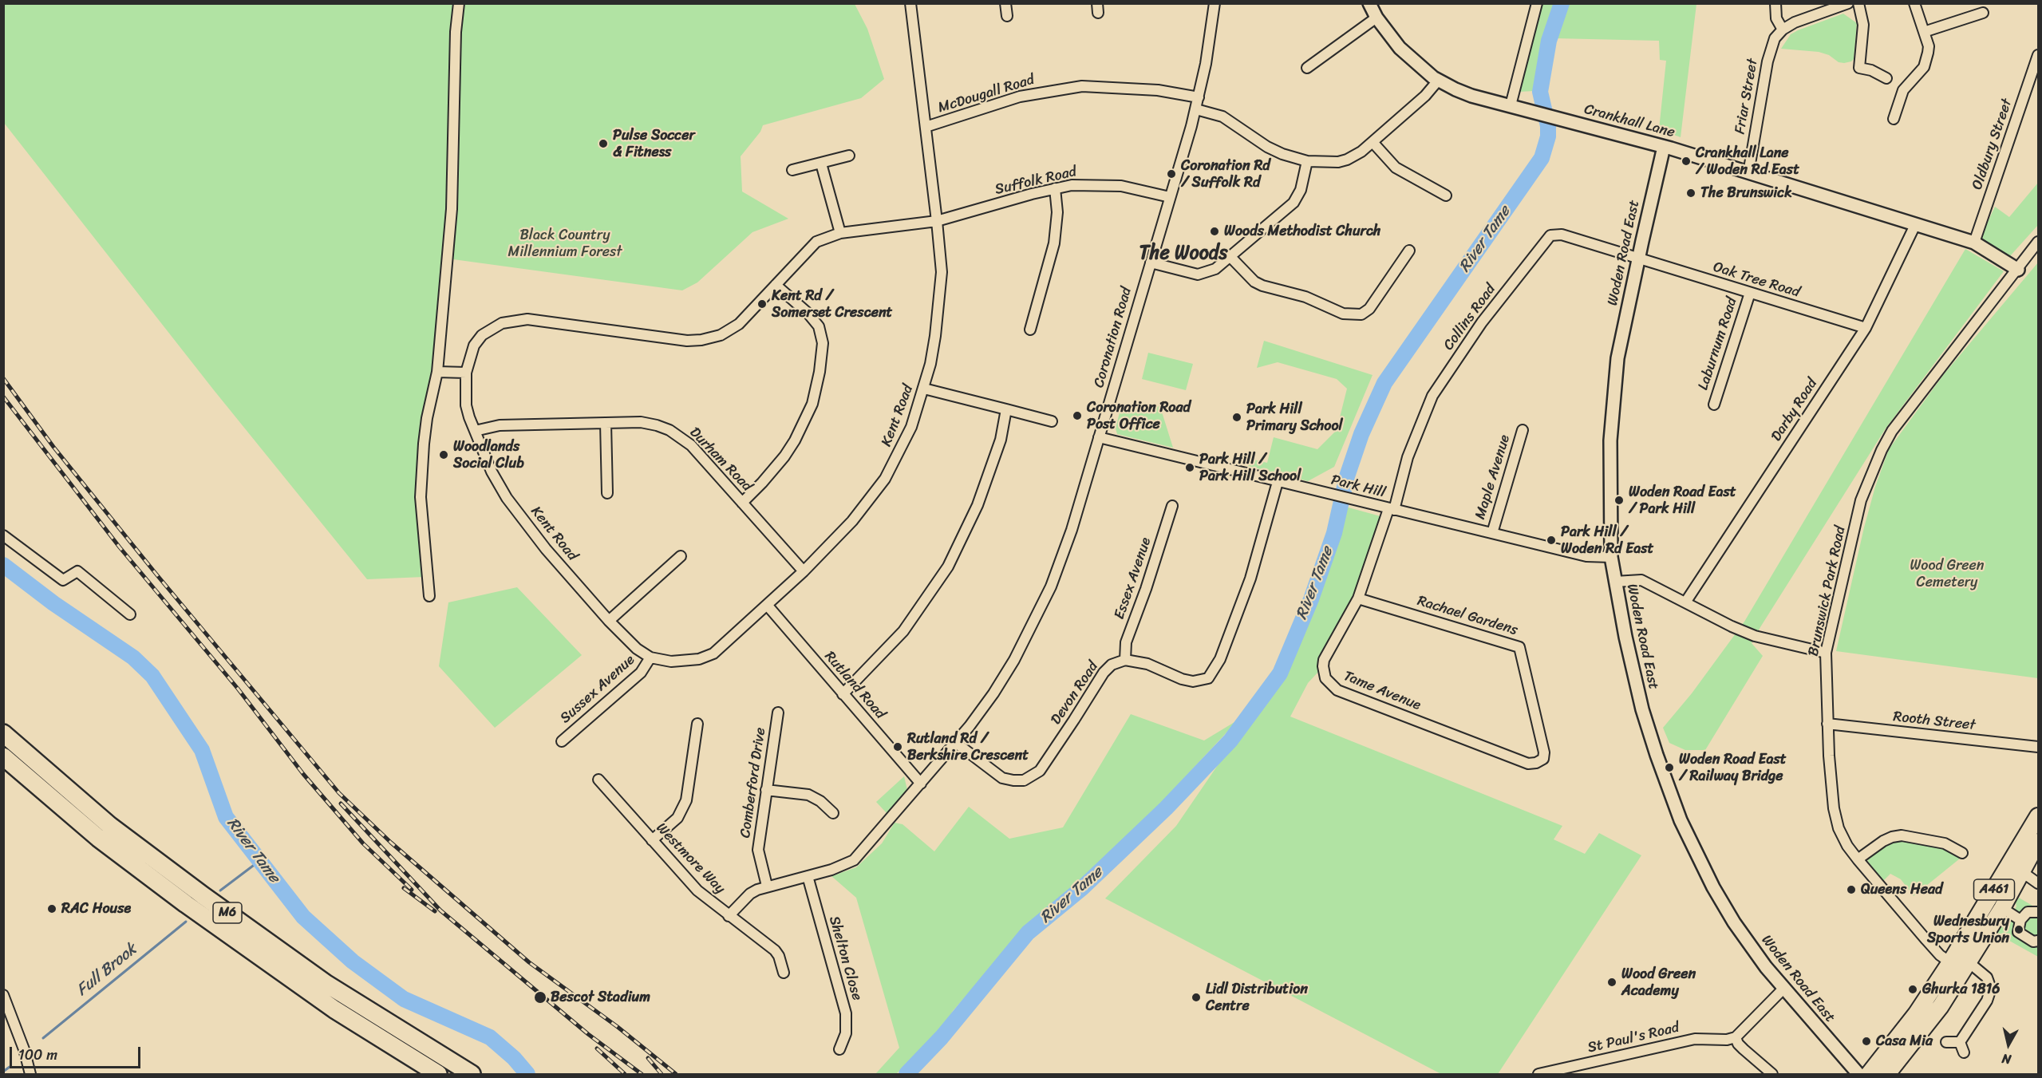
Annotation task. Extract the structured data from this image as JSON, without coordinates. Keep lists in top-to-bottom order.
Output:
{
  "streets": {
    "highway": ["A461", "M6"],
    "street": [
      "McDougall Road",
      "Friar Street",
      "Crankhall Lane",
      "Oldbury Street",
      "Suffolk Road",
      "Woden Road East",
      "Oak Tree Road",
      "Collins Road",
      "Coronation Road",
      "Laburnum Road",
      "Darby Road",
      "Kent Road",
      "Durham Road",
      "Maple Avenue",
      "Park Hill",
      "Essex Avenue",
      "Brunswick Park Road",
      "Rachael Gardens",
      "Rutland Road",
      "Sussex Avenue",
      "Tame Avenue",
      "Devon Road",
      "Rooth Street",
      "Comberford Drive",
      "Westmore Way",
      "Shelton Close",
      "St Paul's Road"
    ]
  },
  "crossings": [
    ["McDougall Road", "Coronation Road"],
    ["McDougall Road", "Kent Road"],
    ["Friar Street", "Crankhall Lane"],
    ["Crankhall Lane", "Oldbury Street"],
    ["Crankhall Lane", "Woden Road East"],
    ["Crankhall Lane", "Darby Road"],
    ["Crankhall Lane", "Brunswick Park Road"],
    ["Suffolk Road", "Coronation Road"],
    ["Suffolk Road", "Kent Road"],
    ["Woden Road East", "Oak Tree Road"],
    ["Woden Road East", "Collins Road"],
    ["Woden Road East", "Park Hill"],
    ["Oak Tree Road", "Collins Road"],
    ["Oak Tree Road", "Laburnum Road"],
    ["Oak Tree Road", "Darby Road"],
    ["Collins Road", "Park Hill"],
    ["Collins Road", "Tame Avenue"],
    ["Coronation Road", "Park Hill"],
    ["Coronation Road", "Rutland Road"],
    ["Coronation Road", "Devon Road"],
    ["Coronation Road", "Comberford Drive"],
    ["Coronation Road", "Westmore Way"],
    ["Coronation Road", "Shelton Close"],
    ["Kent Road", "Durham Road"],
    ["Kent Road", "Rutland Road"],
    ["Kent Road", "Sussex Avenue"],
    ["Maple Avenue", "Park Hill"],
    ["Park Hill", "Tame Avenue"],
    ["Essex Avenue", "Devon Road"],
    ["Brunswick Park Road", "Rooth Street"],
    ["Brunswick Park Road", "A461"],
    ["Rachael Gardens", "Tame Avenue"]
  ],
  "districts": ["The Woods"],
  "water": ["River Tame", "Full Brook"],
  "parks": ["Black Country Millennium Forest", "Wood Green Cemetery"],
  "places": [
    "Pulse Soccer & Fitness",
    "Crankhall Lane / Woden Rd East",
    "Coronation Rd / Suffolk Rd",
    "The Brunswick",
    "Woods Methodist Church",
    "Kent Rd / Somerset Crescent",
    "Coronation Road Post Office",
    "Park Hill Primary School",
    "Woodlands Social Club",
    "Park Hill / Park Hill School",
    "Woden Road East / Park Hill",
    "Park Hill / Woden Rd East",
    "Rutland Rd / Berkshire Crescent",
    "Woden Road East / Railway Bridge",
    "Queens Head",
    "RAC House",
    "Wednesbury Sports Union",
    "Wood Green Academy",
    "Ghurka 1816",
    "Bescot Stadium",
    "Lidl Distribution Centre",
    "Casa Mia"
  ],
  "scale_bar": "100 m",
  "north": "bottom"
}
